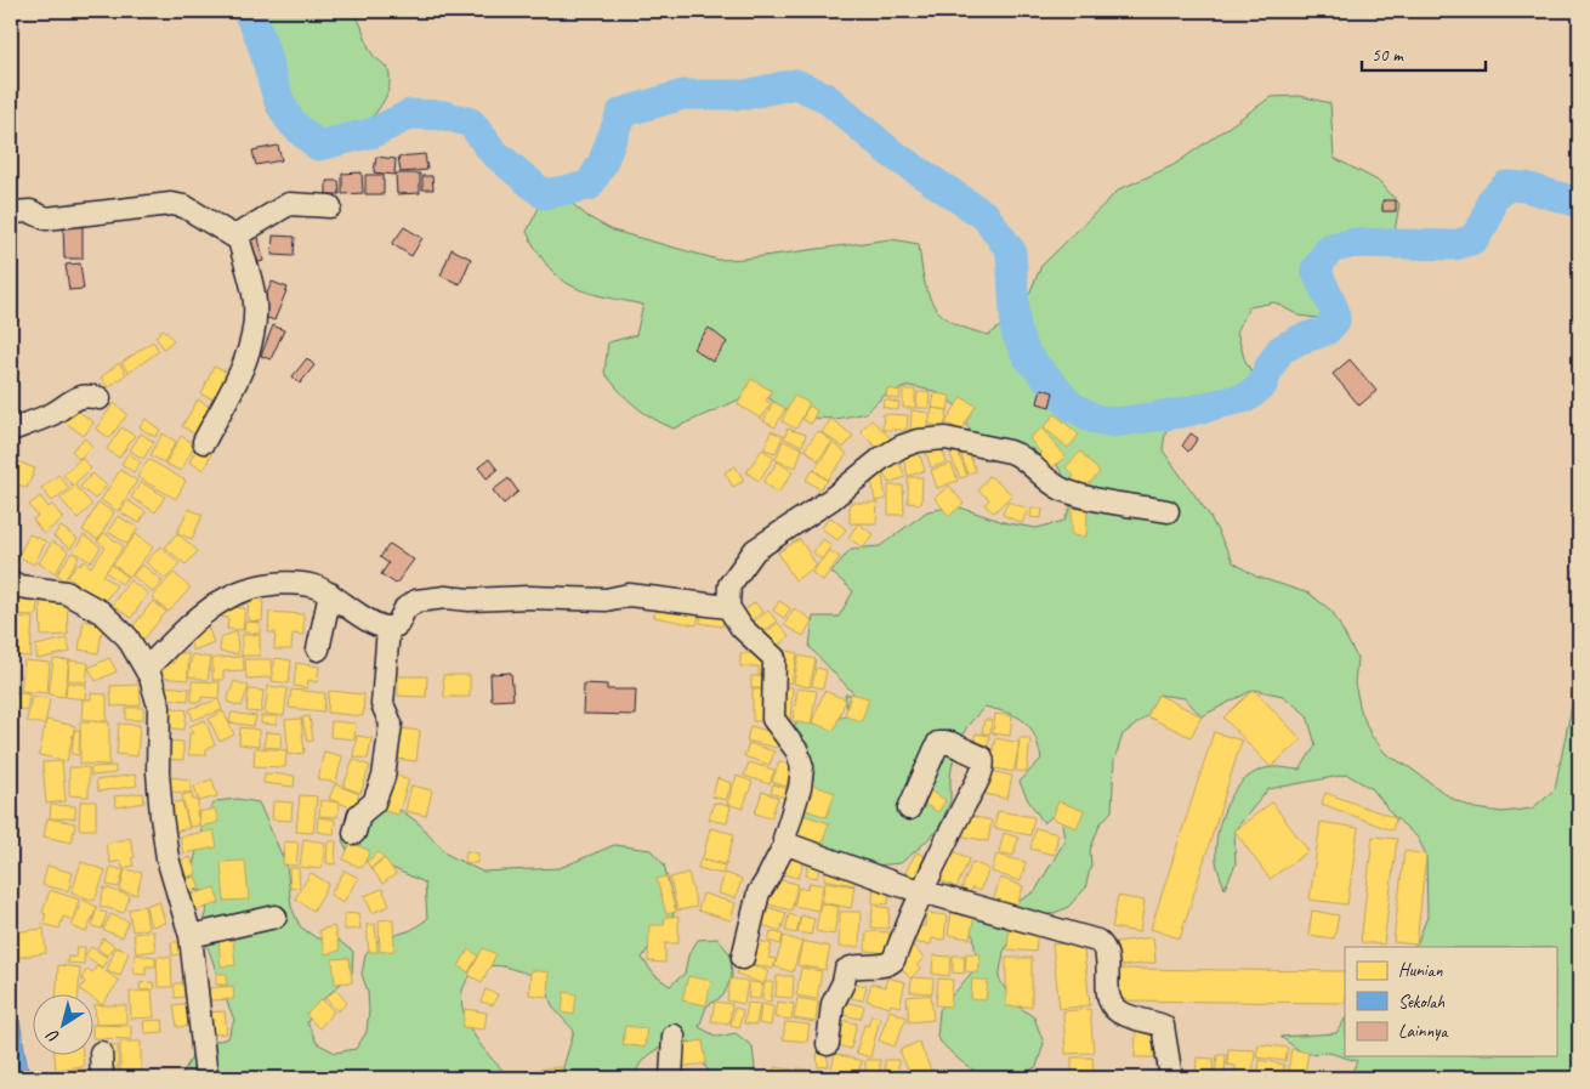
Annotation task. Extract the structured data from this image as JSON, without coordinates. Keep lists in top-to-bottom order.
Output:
{
  "legend": ["Hunian", "Sekolah", "Lainnya"],
  "scale_bar": "50 m",
  "north": "bottom left"
}
